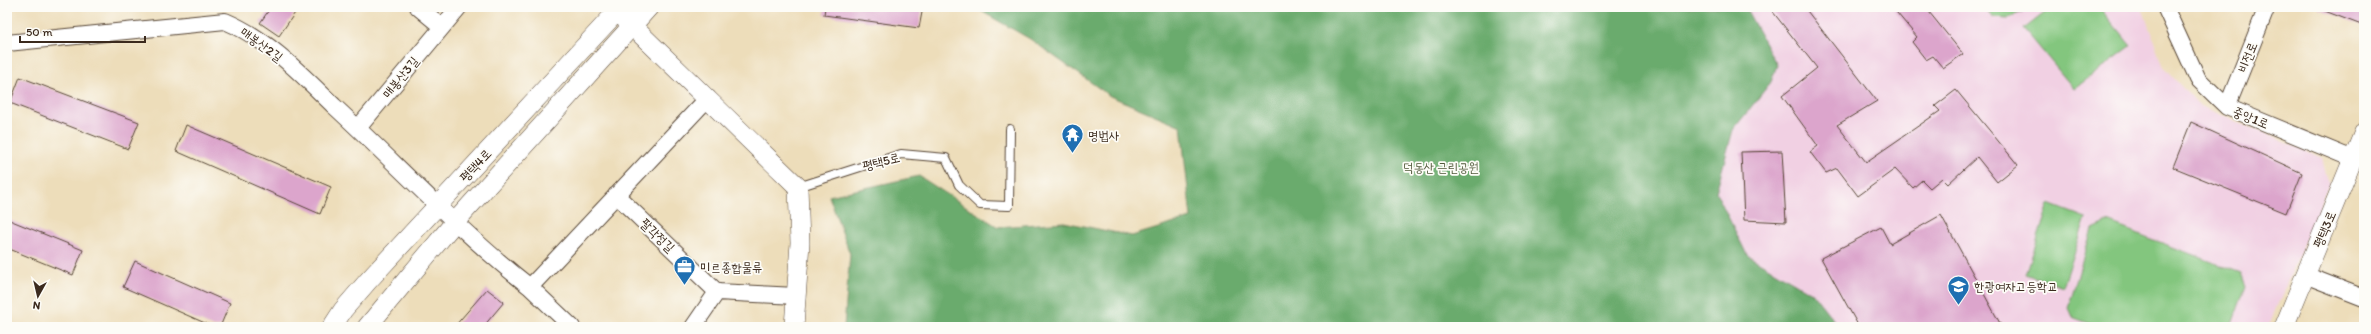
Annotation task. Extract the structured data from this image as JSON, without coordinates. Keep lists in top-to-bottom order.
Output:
{
  "streets": {
    "street": [
      "매봉산2길",
      "비전로",
      "매봉산3길",
      "중앙1로",
      "평택4로",
      "평택3로",
      "팔각정길"
    ],
    "lane": ["평택5로"]
  },
  "crossings": [
    ["매봉산2길", "매봉산3길"],
    ["매봉산2길", "평택4로"],
    ["비전로", "중앙1로"],
    ["중앙1로", "평택3로"]
  ],
  "parks": ["덕동산 근린공원"],
  "places": {
    "temple": ["명법사"],
    "office": ["미르종합물류"],
    "school or university": ["한광여자고등학교"]
  },
  "scale_bar": "50 m",
  "north": "bottom"
}
